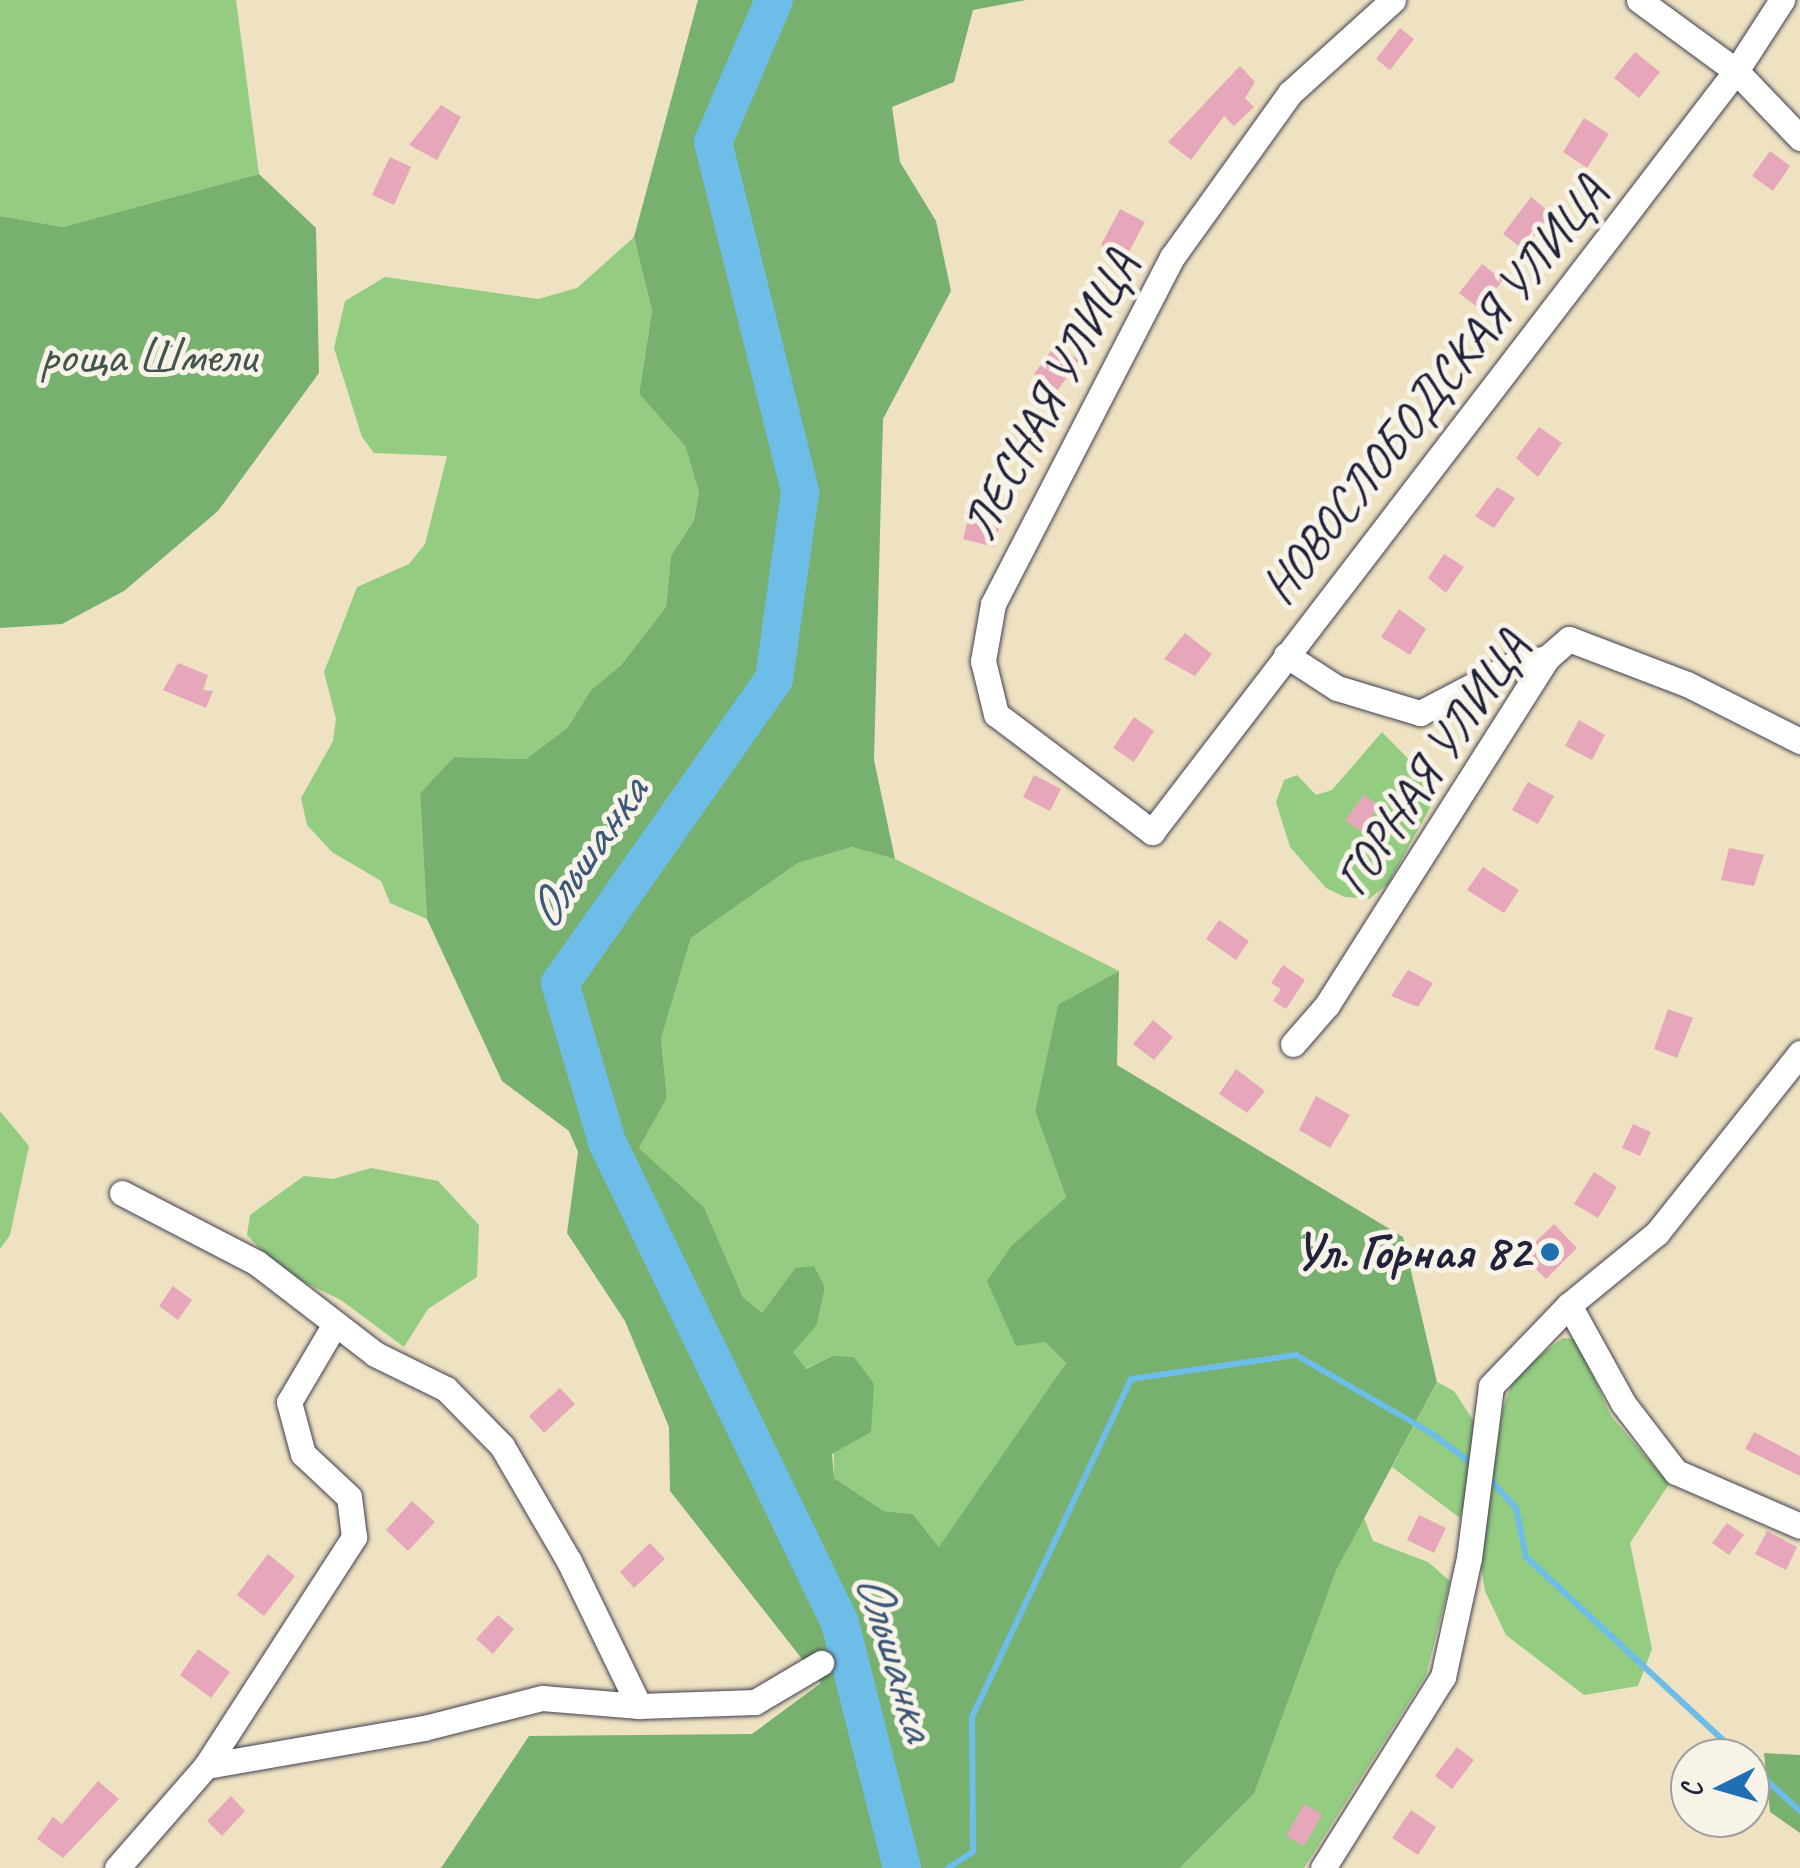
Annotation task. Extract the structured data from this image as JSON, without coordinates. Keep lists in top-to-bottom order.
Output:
{
  "streets": {
    "street": ["НОВОСЛОБОДСКАЯ УЛИЦА", "ЛЕСНАЯ УЛИЦА", "ГОРНАЯ УЛИЦА"]
  },
  "crossings": [
    ["НОВОСЛОБОДСКАЯ УЛИЦА", "ЛЕСНАЯ УЛИЦА"]
  ],
  "water": ["Ольшанка"],
  "parks": ["роща Шмели"],
  "places": ["Ул. Горная 82"],
  "north": "left"
}
